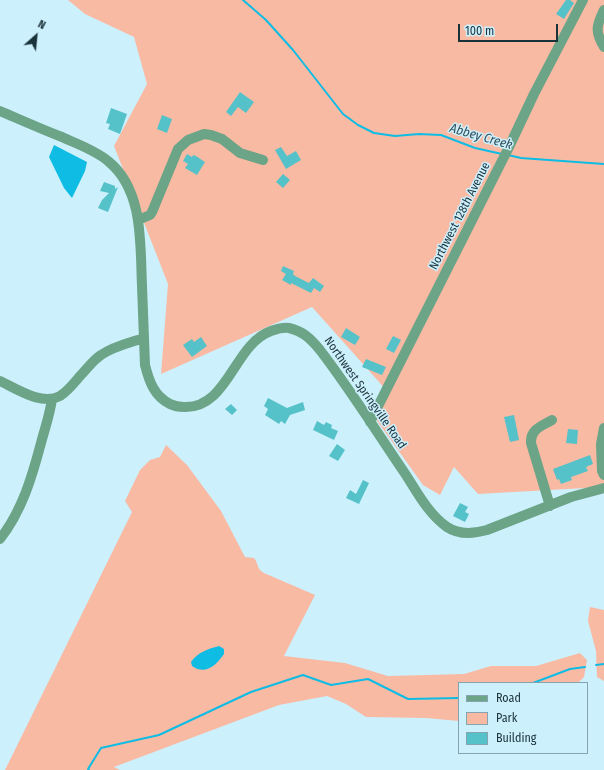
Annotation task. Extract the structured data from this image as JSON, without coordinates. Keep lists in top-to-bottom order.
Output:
{
  "streets": {
    "street": ["Northwest 128th Avenue", "Northwest Springville Road"]
  },
  "crossings": [
    ["Northwest 128th Avenue", "Northwest Springville Road"]
  ],
  "water": ["Abbey Creek"],
  "legend": ["Road", "Park", "Building"],
  "scale_bar": "100 m",
  "north": "top right"
}
